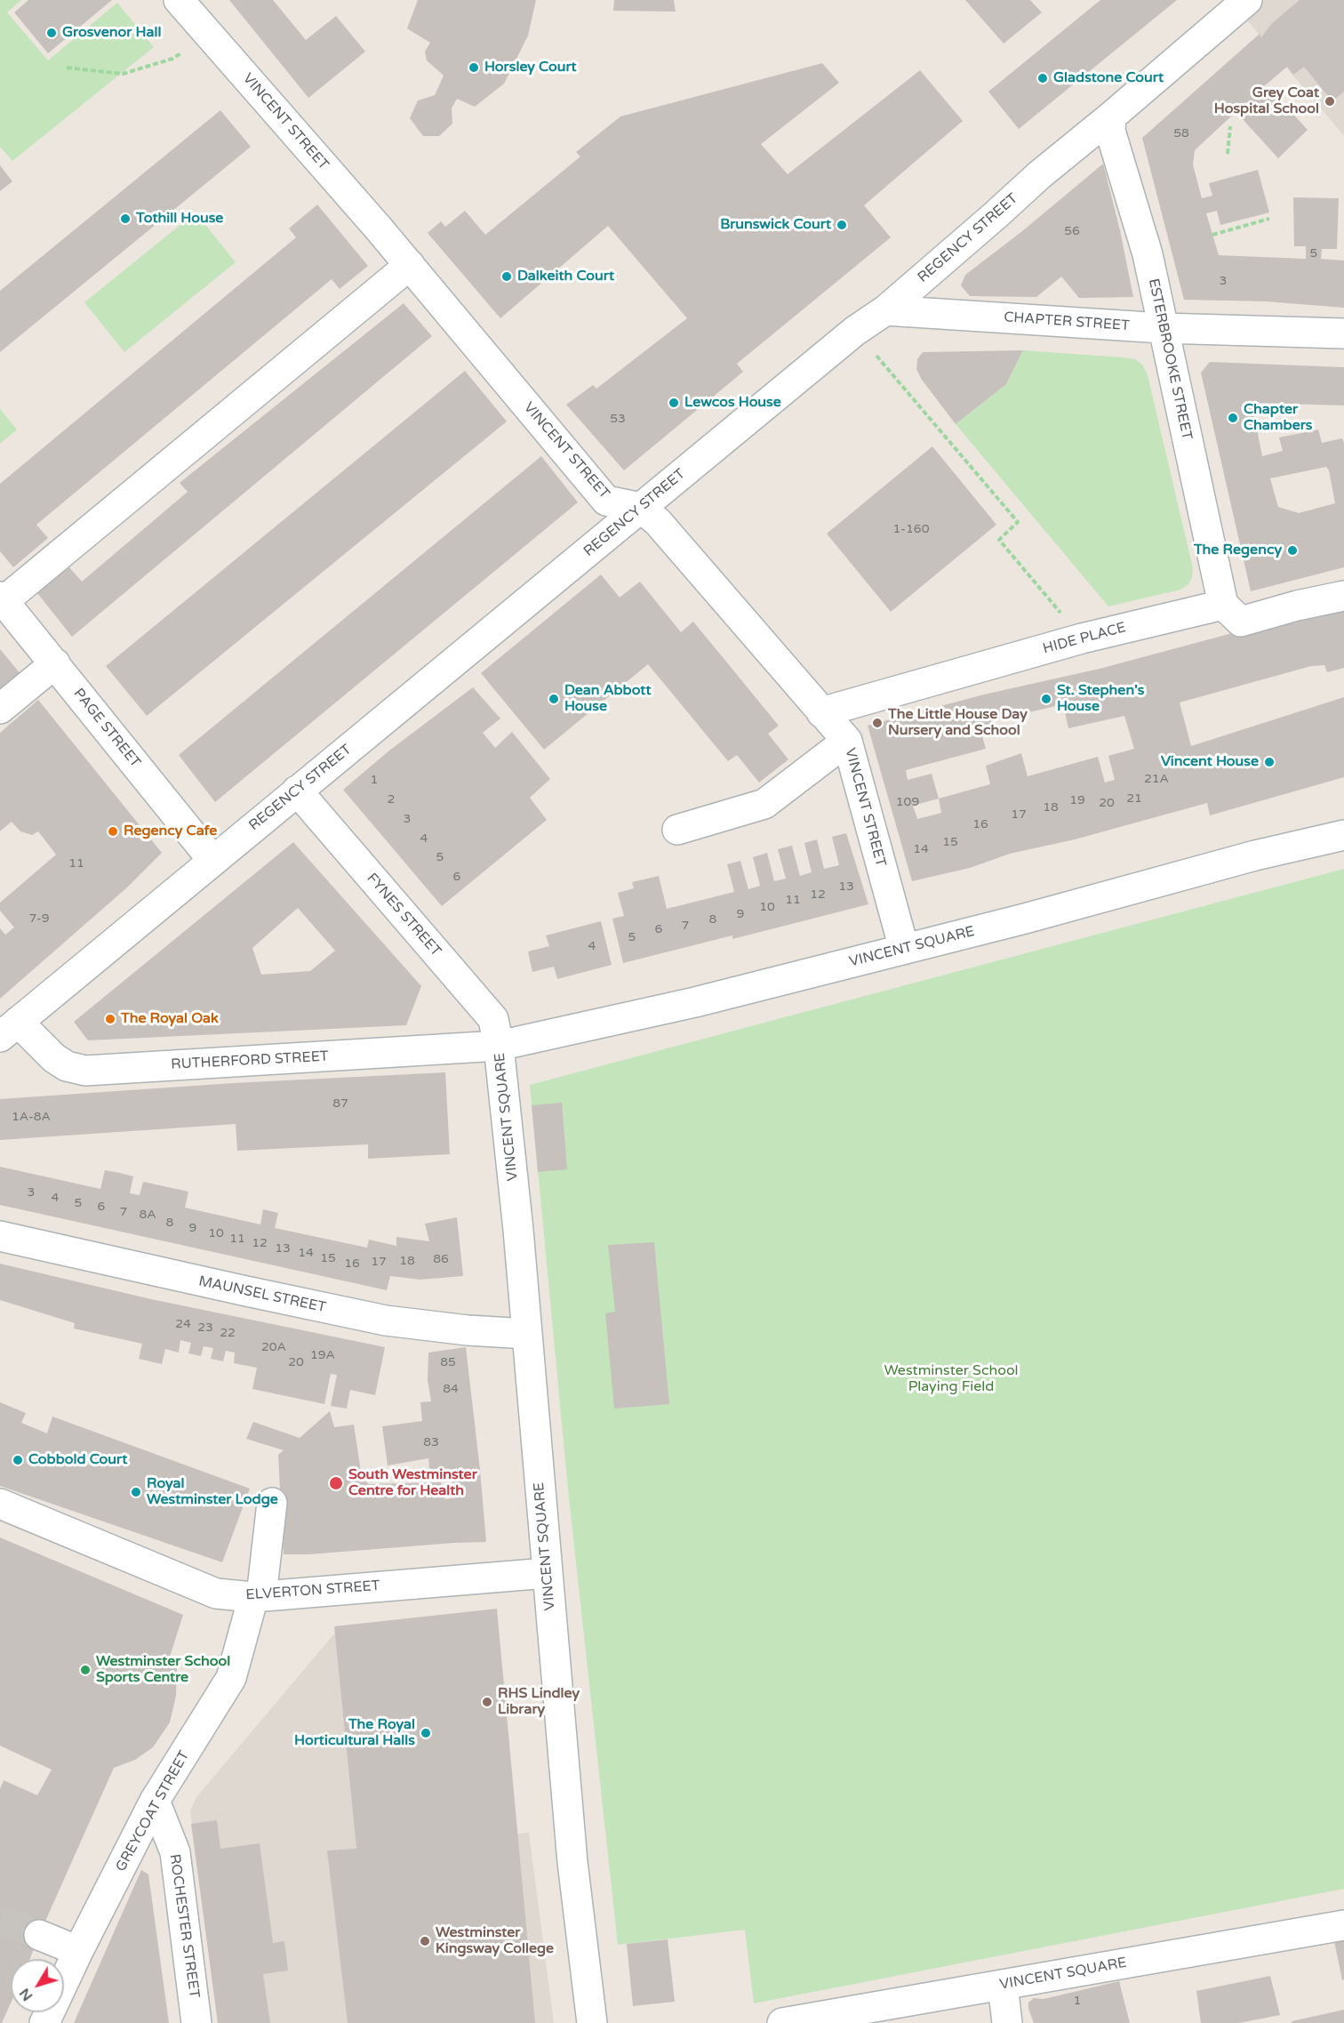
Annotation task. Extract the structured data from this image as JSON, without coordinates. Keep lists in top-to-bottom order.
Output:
{
  "streets": {
    "street": [
      "VINCENT STREET",
      "REGENCY STREET",
      "CHAPTER STREET",
      "ESTERBROOKE STREET",
      "HIDE PLACE",
      "PAGE STREET",
      "FYNES STREET",
      "VINCENT SQUARE",
      "RUTHERFORD STREET",
      "MAUNSEL STREET",
      "ELVERTON STREET",
      "GREYCOAT STREET",
      "ROCHESTER STREET"
    ]
  },
  "crossings": [
    ["VINCENT STREET", "REGENCY STREET"],
    ["VINCENT STREET", "HIDE PLACE"],
    ["VINCENT STREET", "VINCENT SQUARE"],
    ["REGENCY STREET", "CHAPTER STREET"],
    ["REGENCY STREET", "ESTERBROOKE STREET"],
    ["REGENCY STREET", "PAGE STREET"],
    ["REGENCY STREET", "FYNES STREET"],
    ["REGENCY STREET", "RUTHERFORD STREET"],
    ["CHAPTER STREET", "ESTERBROOKE STREET"],
    ["ESTERBROOKE STREET", "HIDE PLACE"],
    ["FYNES STREET", "VINCENT SQUARE"],
    ["FYNES STREET", "RUTHERFORD STREET"],
    ["VINCENT SQUARE", "RUTHERFORD STREET"],
    ["VINCENT SQUARE", "MAUNSEL STREET"],
    ["VINCENT SQUARE", "ELVERTON STREET"],
    ["ELVERTON STREET", "GREYCOAT STREET"],
    ["GREYCOAT STREET", "ROCHESTER STREET"]
  ],
  "parks": ["Westminster School Playing Field"],
  "places": [
    "Grosvenor Hall",
    "Horsley Court",
    "Gladstone Court",
    "Grey Coat Hospital School",
    "Tothill House",
    "Brunswick Court",
    "Dalkeith Court",
    "Lewcos House",
    "Chapter Chambers",
    "The Regency",
    "Dean Abbott House",
    "St. Stephen's House",
    "The Little House Day Nursery and School",
    "Vincent House",
    "Regency Cafe",
    "The Royal Oak",
    "Cobbold Court",
    "South Westminster Centre for Health",
    "Royal Westminster Lodge",
    "Westminster School Sports Centre",
    "RHS Lindley Library",
    "The Royal Horticultural Halls",
    "Westminster Kingsway College"
  ],
  "house_numbers": [
    "58",
    "56",
    "5",
    "3",
    "53",
    "1-160",
    "21A",
    "1",
    "21",
    "2",
    "19",
    "109",
    "20",
    "18",
    "17",
    "3",
    "16",
    "4",
    "15",
    "14",
    "5",
    "11",
    "6",
    "13",
    "12",
    "11",
    "10",
    "9",
    "7-9",
    "8",
    "7",
    "6",
    "5",
    "4",
    "87",
    "1A-8A",
    "3",
    "4",
    "5",
    "6",
    "7",
    "8A",
    "8",
    "9",
    "10",
    "11",
    "12",
    "13",
    "14",
    "15",
    "86",
    "18",
    "17",
    "16",
    "24",
    "23",
    "22",
    "20A",
    "19A",
    "20",
    "85",
    "84",
    "83",
    "1"
  ],
  "north": "bottom left"
}
